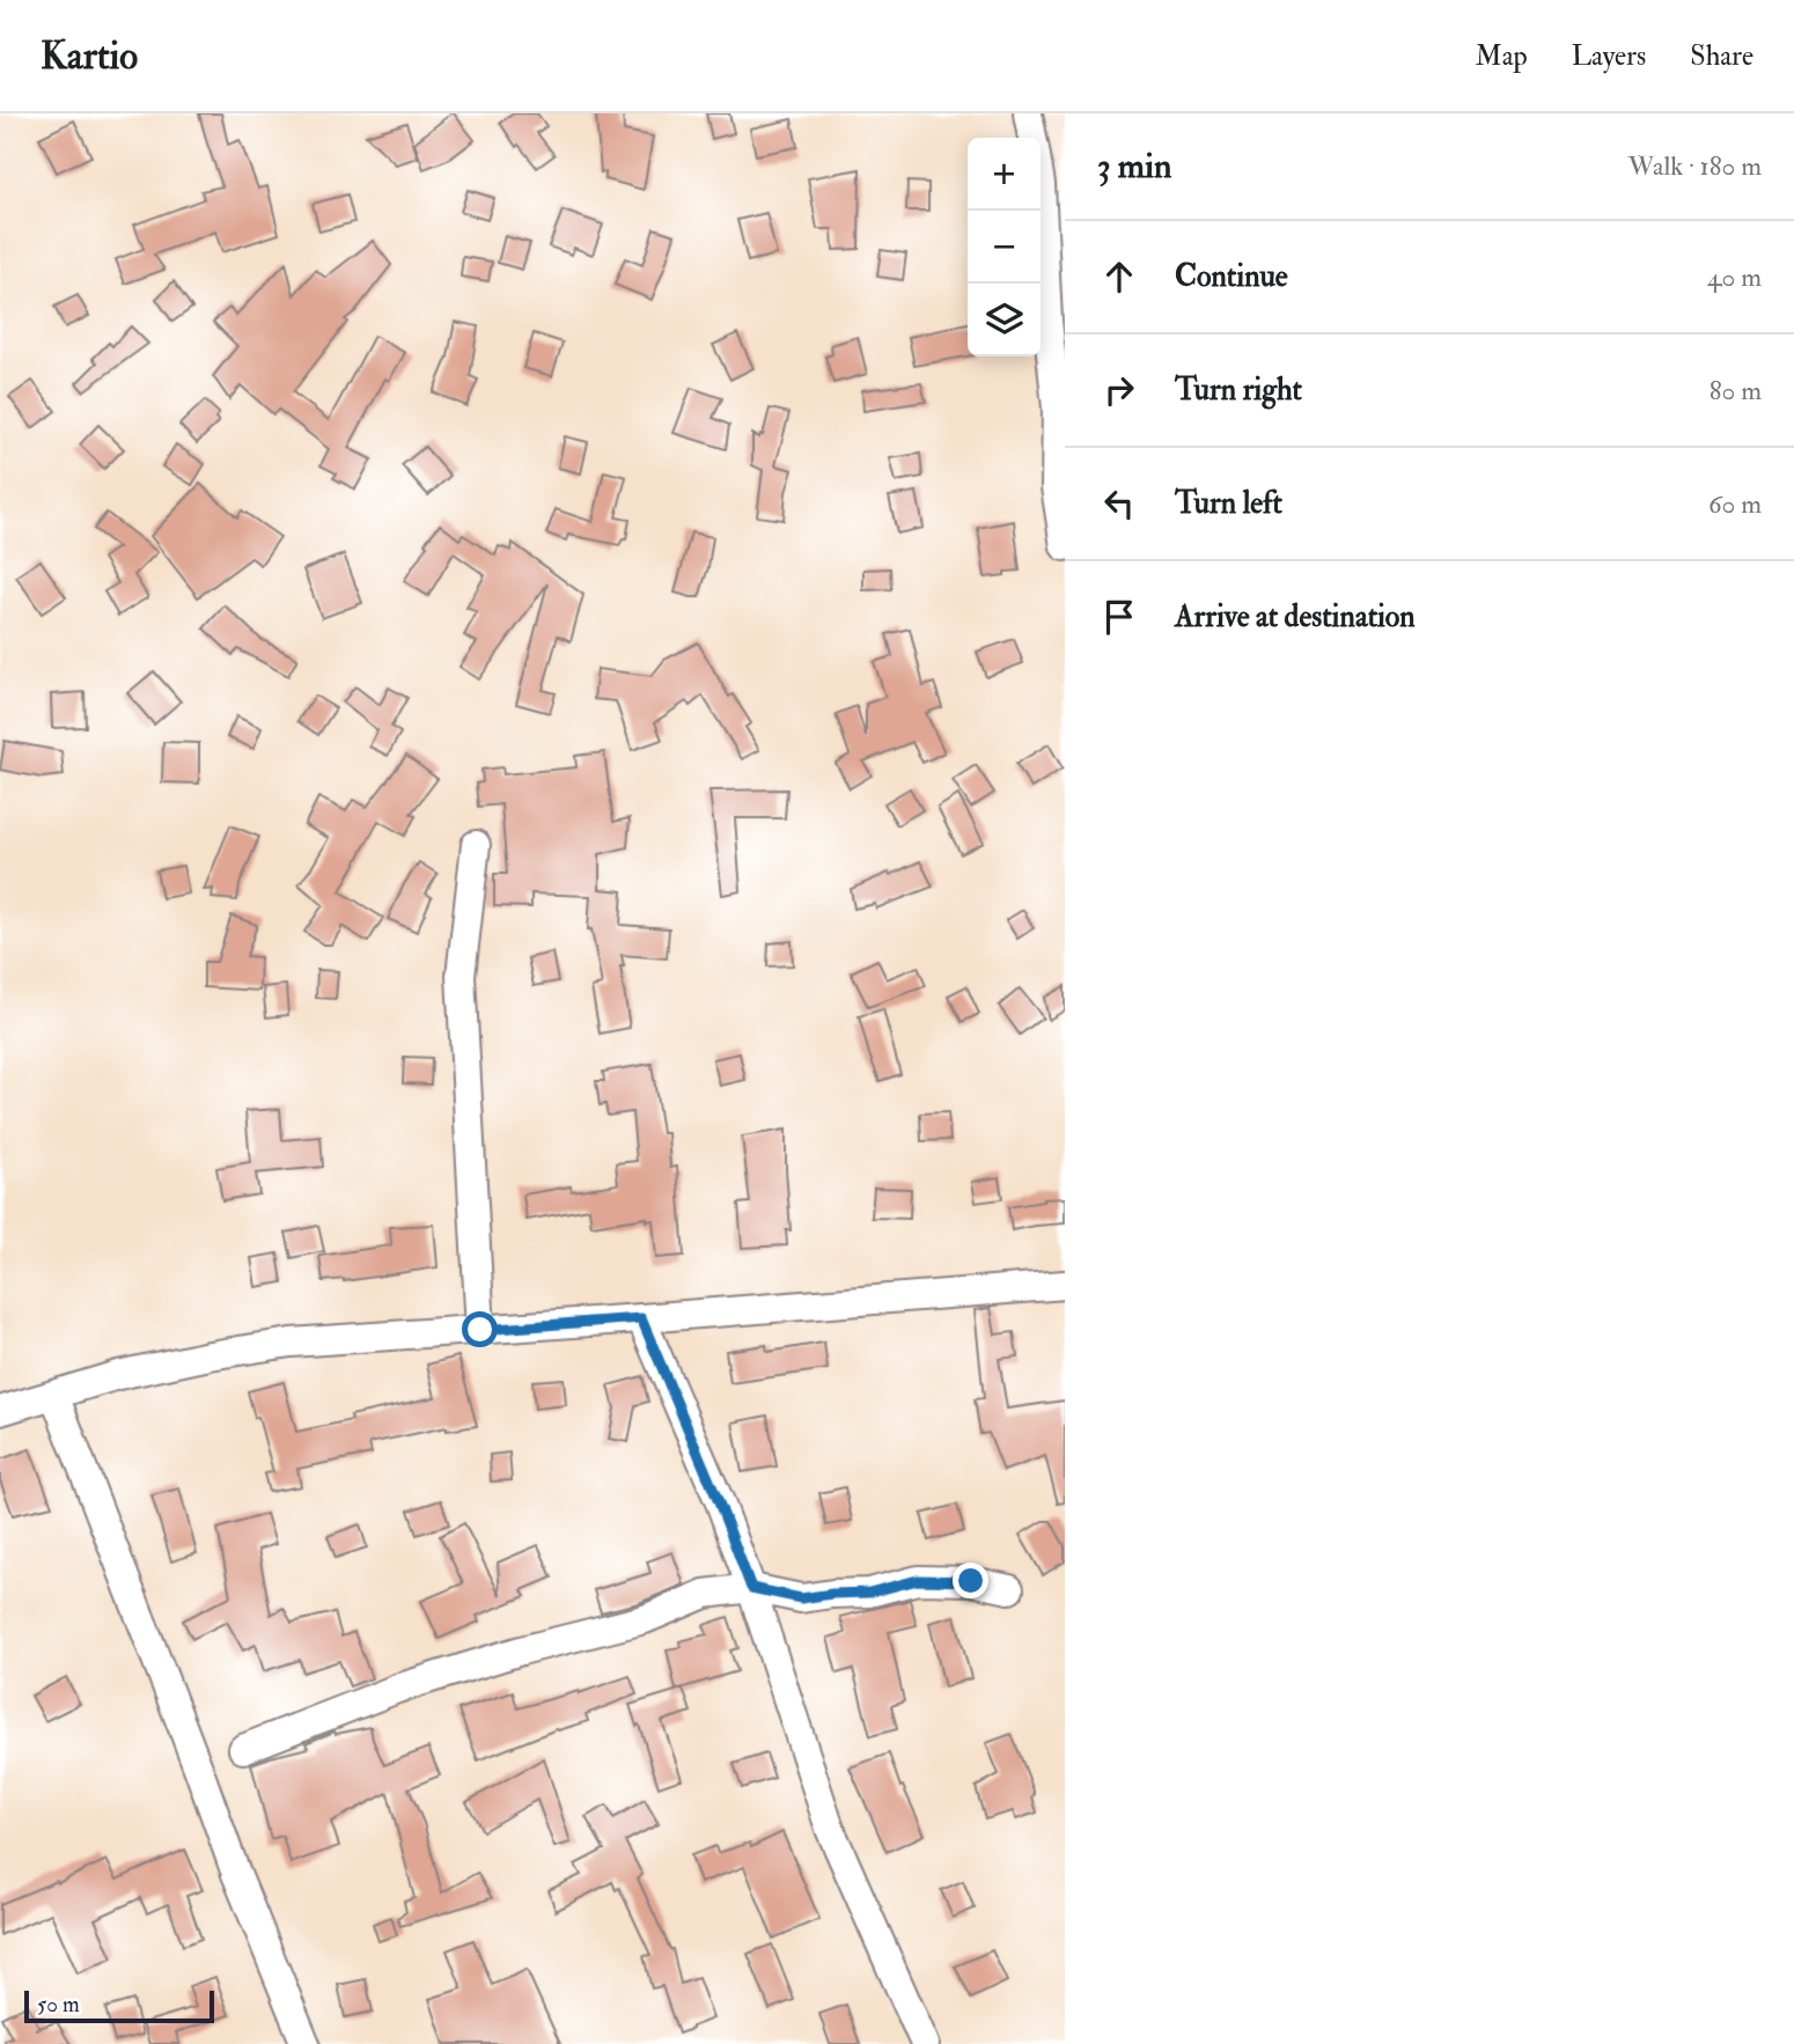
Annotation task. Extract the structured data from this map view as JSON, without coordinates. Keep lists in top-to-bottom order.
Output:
{
  "scale_bar": "50 m",
  "page": {
    "header": "Kartio",
    "nav": ["Map", "Layers", "Share"],
    "heading": ["3 min", "Walk · 180 m"],
    "map_buttons": ["+", "−"],
    "list": [
      ["Continue", "40 m"],
      ["Turn right", "80 m"],
      ["Turn left", "60 m"],
      "Arrive at destination"
    ],
    "scale": "50 m"
  }
}
